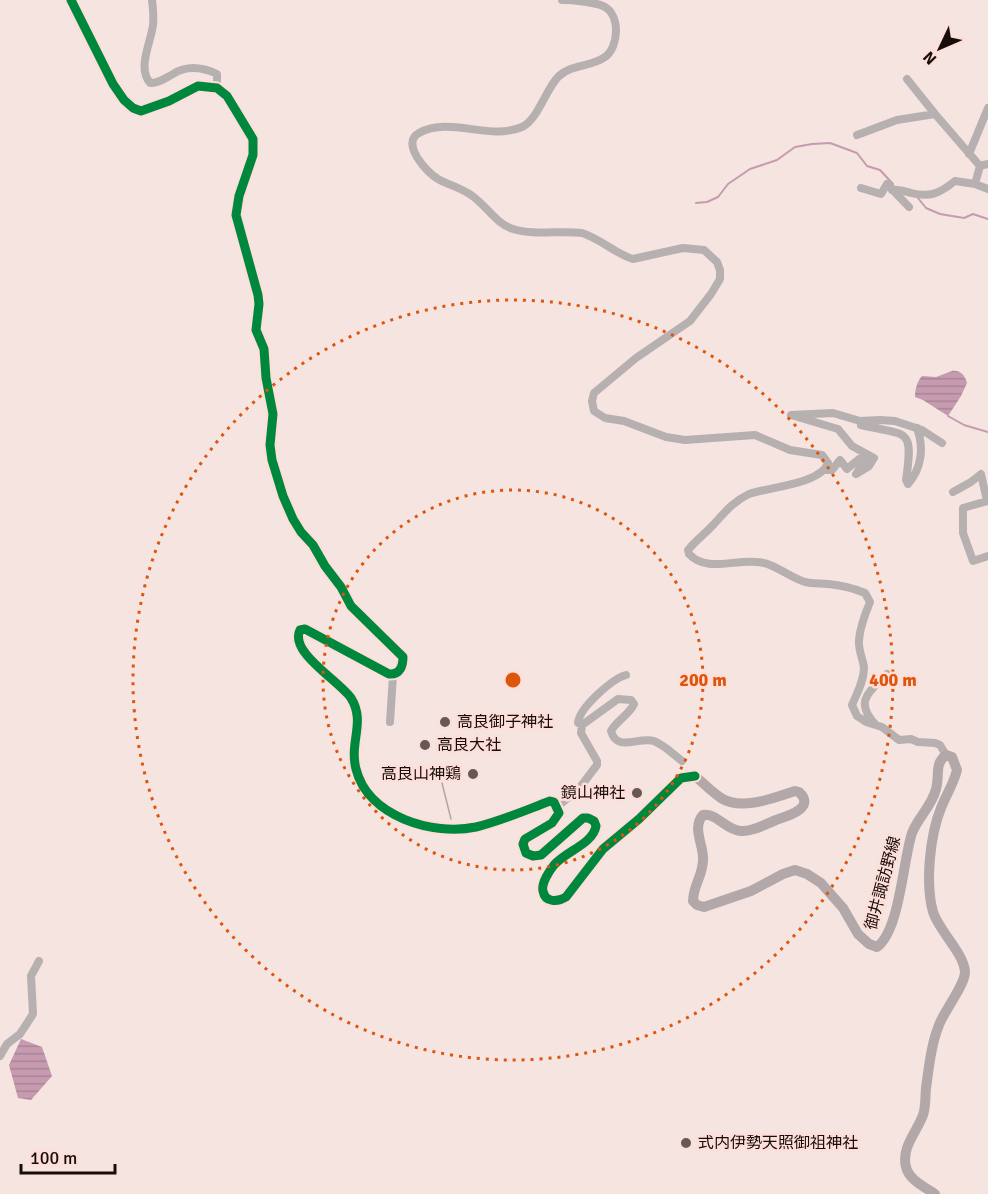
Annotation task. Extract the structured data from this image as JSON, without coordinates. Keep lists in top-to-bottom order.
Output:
{
  "streets": {
    "main road": ["御井諏訪野線"]
  },
  "places": [
    "高良御子神社",
    "高良大社",
    "高良山神鶏",
    "鏡山神社",
    "式内伊勢天照御祖神社"
  ],
  "scale_bar": "100 m",
  "north": "bottom left",
  "rings": ["200 m", "400 m"]
}
